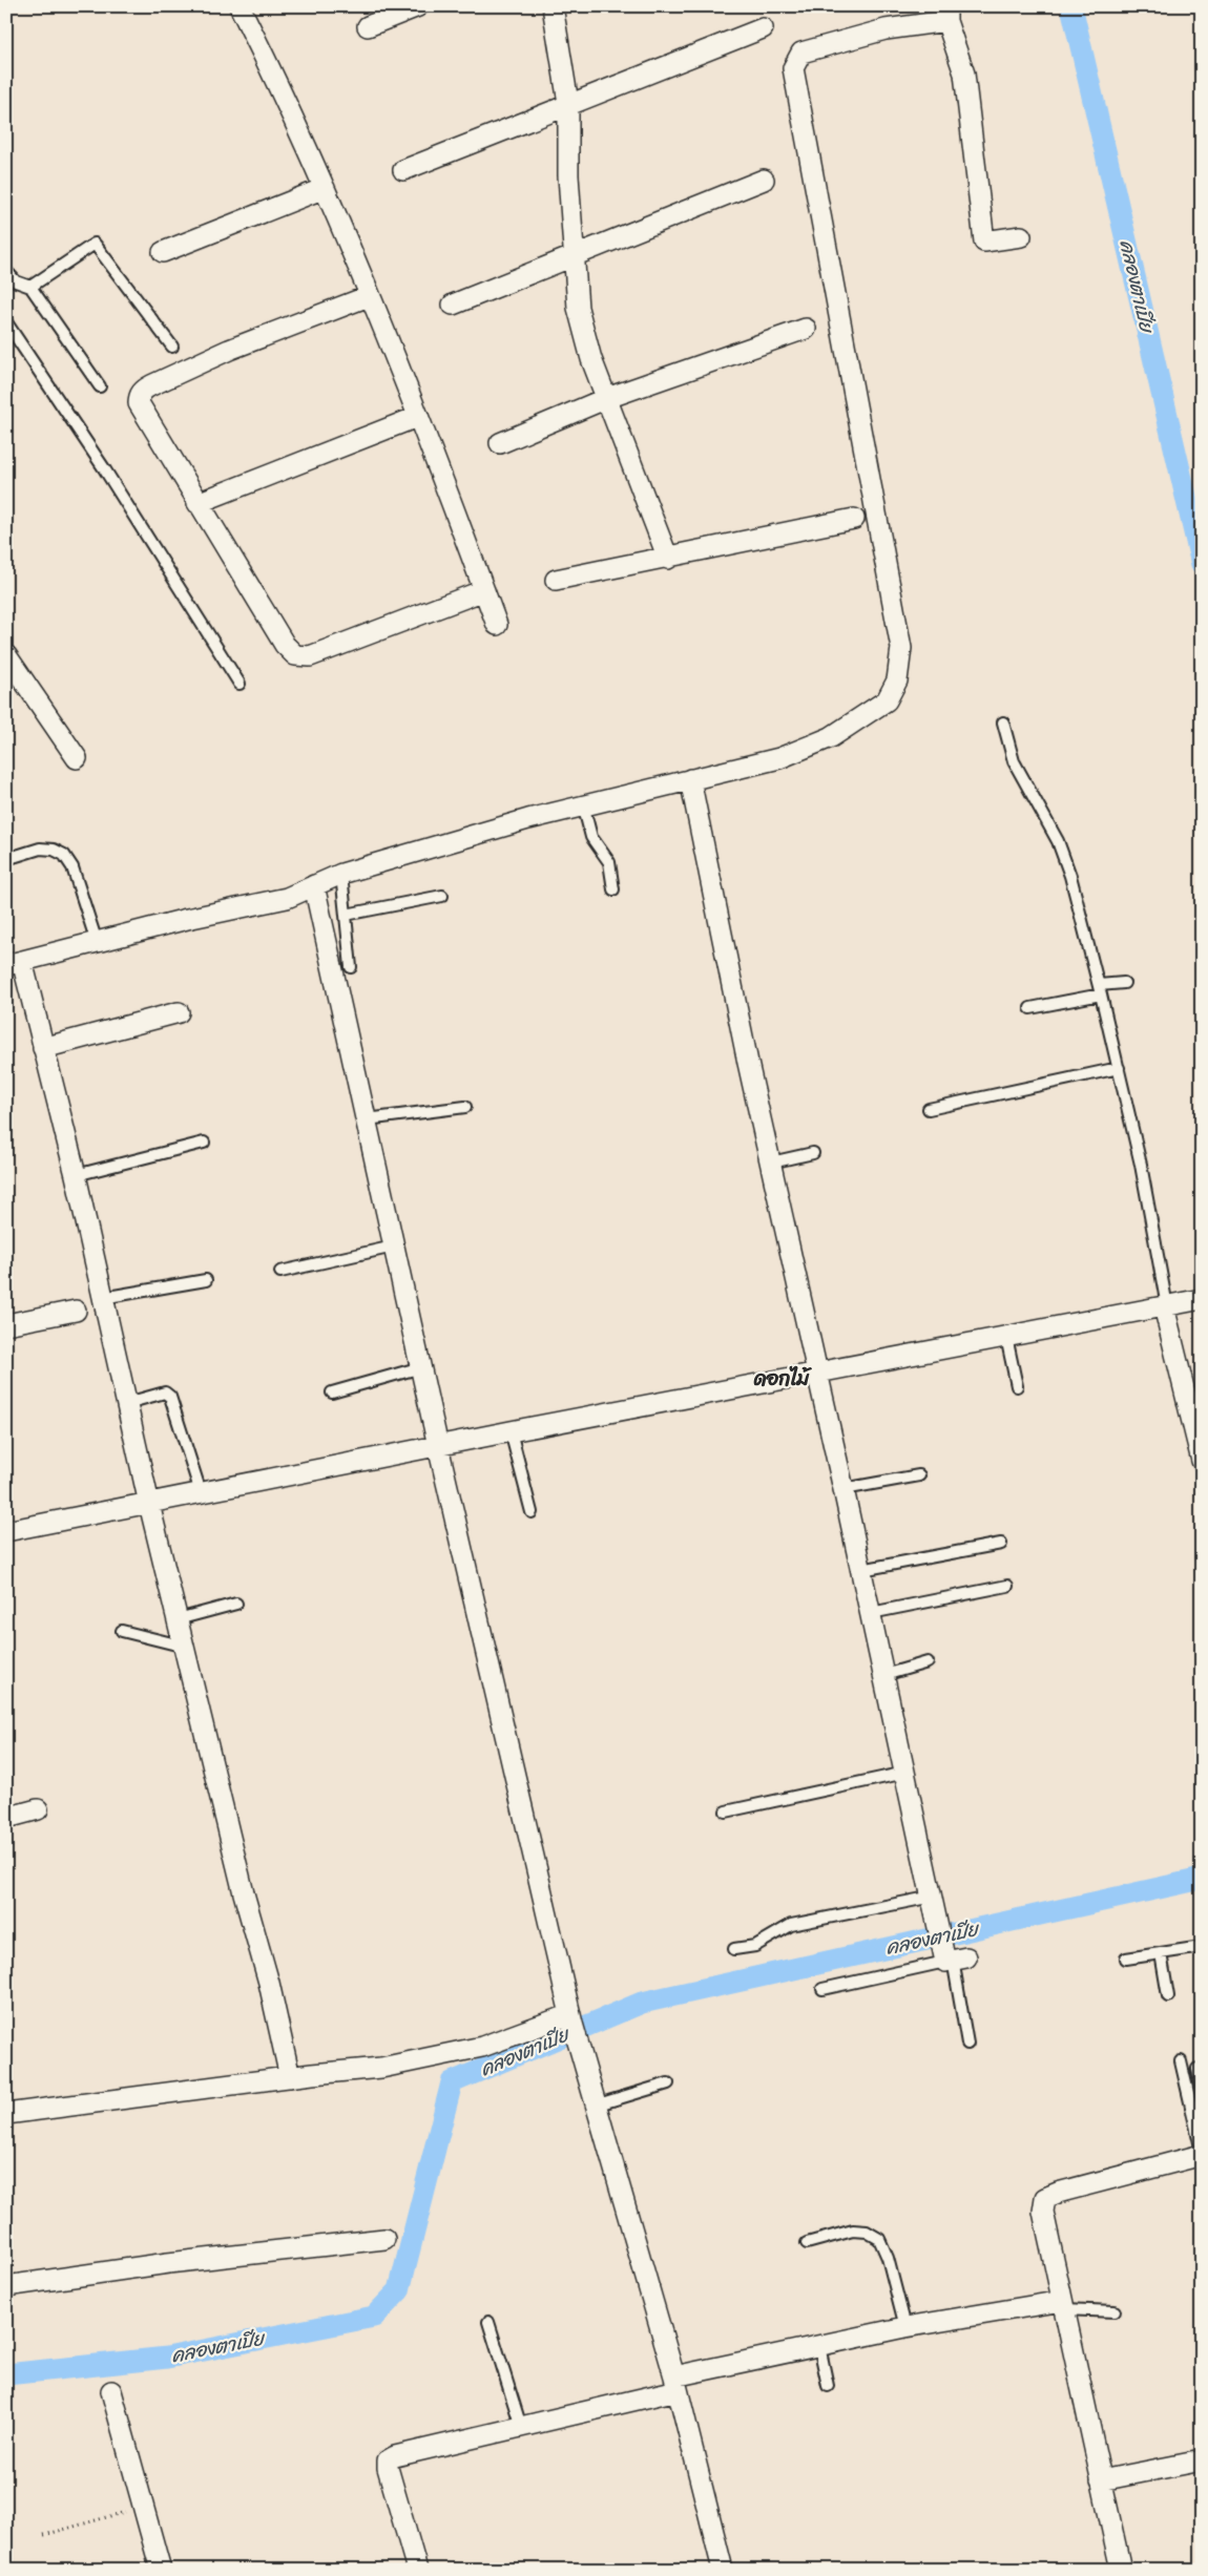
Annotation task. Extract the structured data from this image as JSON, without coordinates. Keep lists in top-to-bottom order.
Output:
{
  "districts": ["ดอกไม้"],
  "water": ["คลองตาเปีย"]
}
